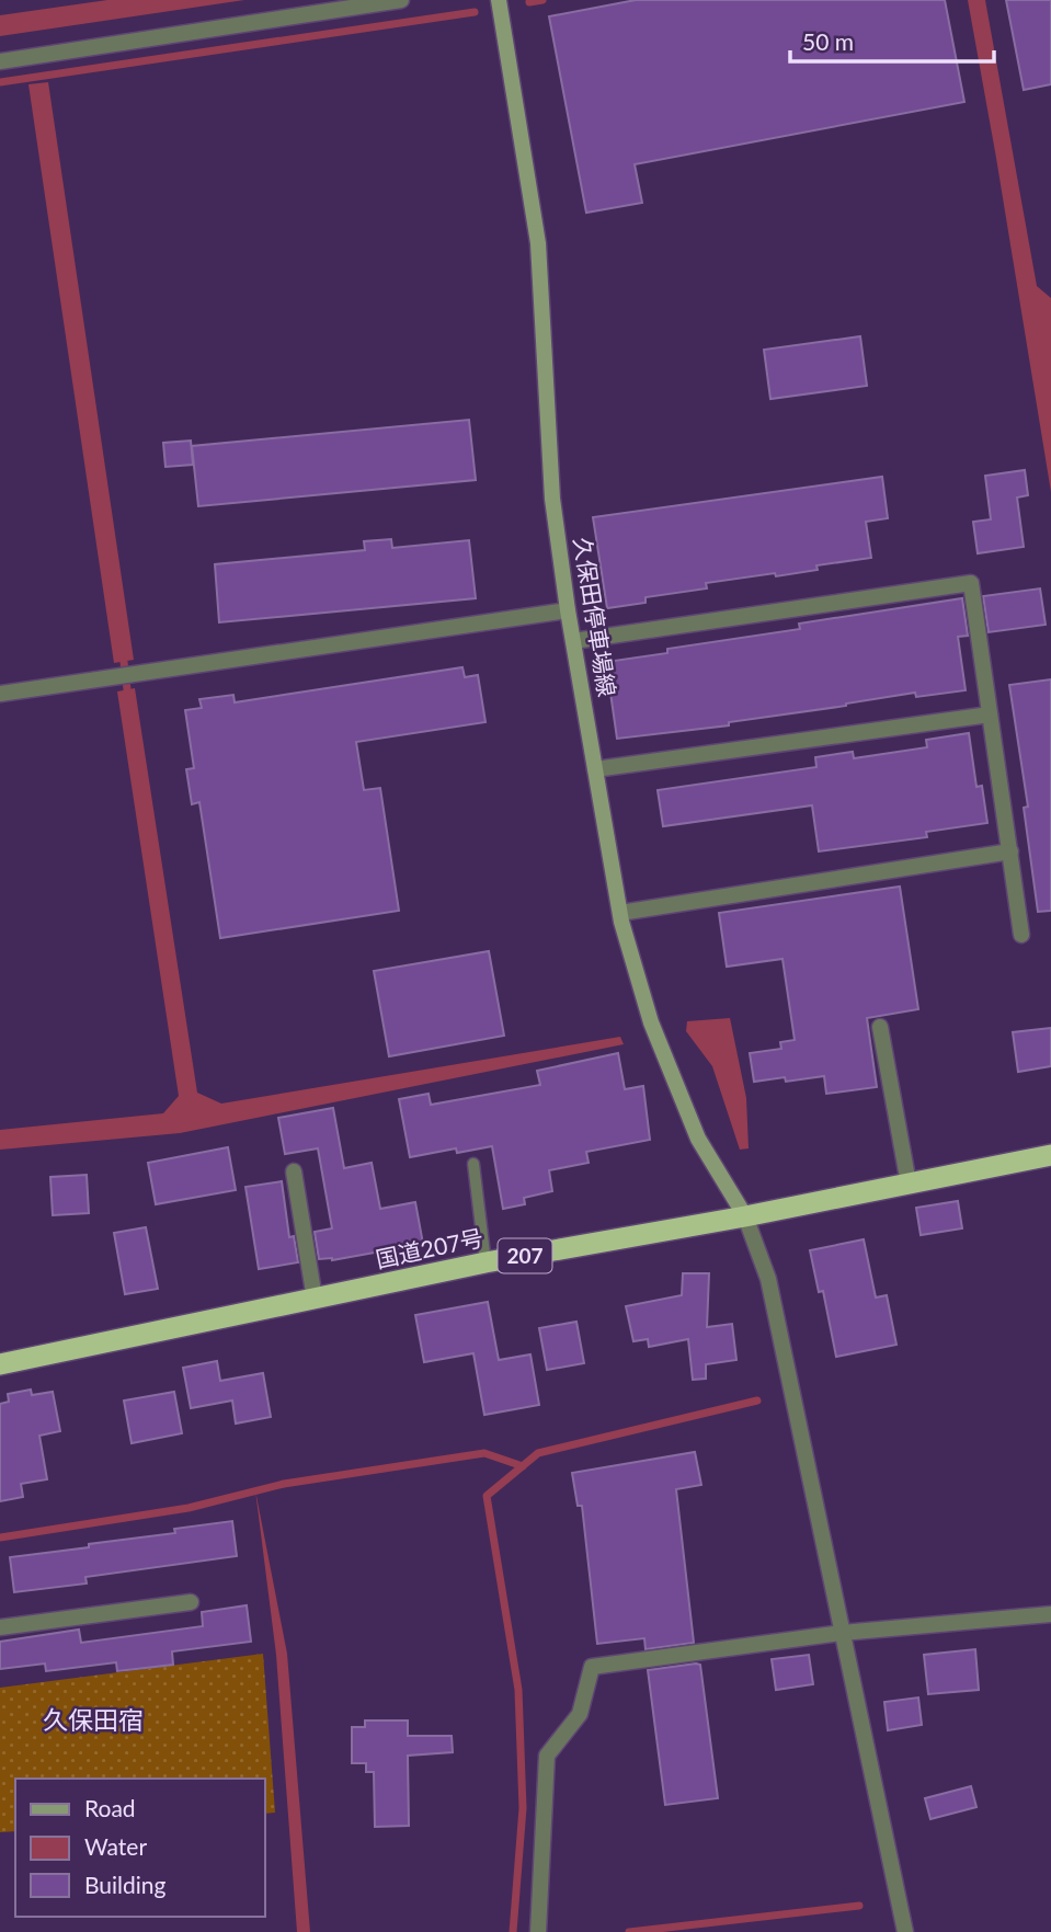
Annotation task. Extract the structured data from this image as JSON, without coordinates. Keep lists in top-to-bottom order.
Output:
{
  "streets": {
    "highway": ["国道207号", "207"],
    "main road": ["久保田停車場線"]
  },
  "crossings": [
    ["久保田停車場線", "国道207号"]
  ],
  "districts": ["久保田宿"],
  "legend": ["Road", "Water", "Building"],
  "scale_bar": "50 m"
}
